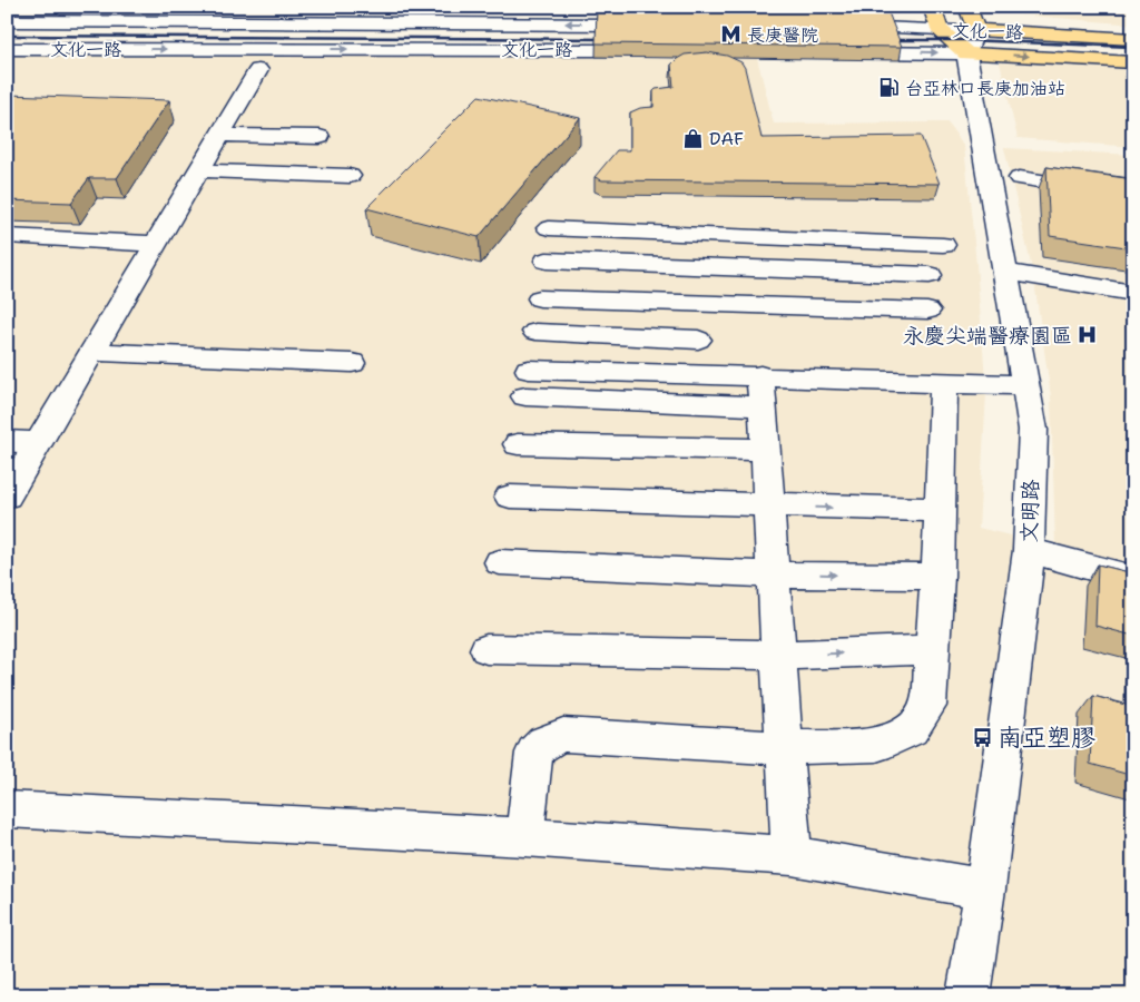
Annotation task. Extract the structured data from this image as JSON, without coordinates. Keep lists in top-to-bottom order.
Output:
{
  "streets": {
    "main road": ["文化一路"],
    "street": ["文明路"]
  },
  "crossings": [
    ["文化一路", "文明路"]
  ],
  "places": {
    "metro station": ["長庚醫院"],
    "fuel station": ["台亞林口長庚加油站"],
    "shop": ["DAF"],
    "hospital": ["永慶尖端醫療園區"],
    "bus stop": ["南亞塑膠"]
  }
}
